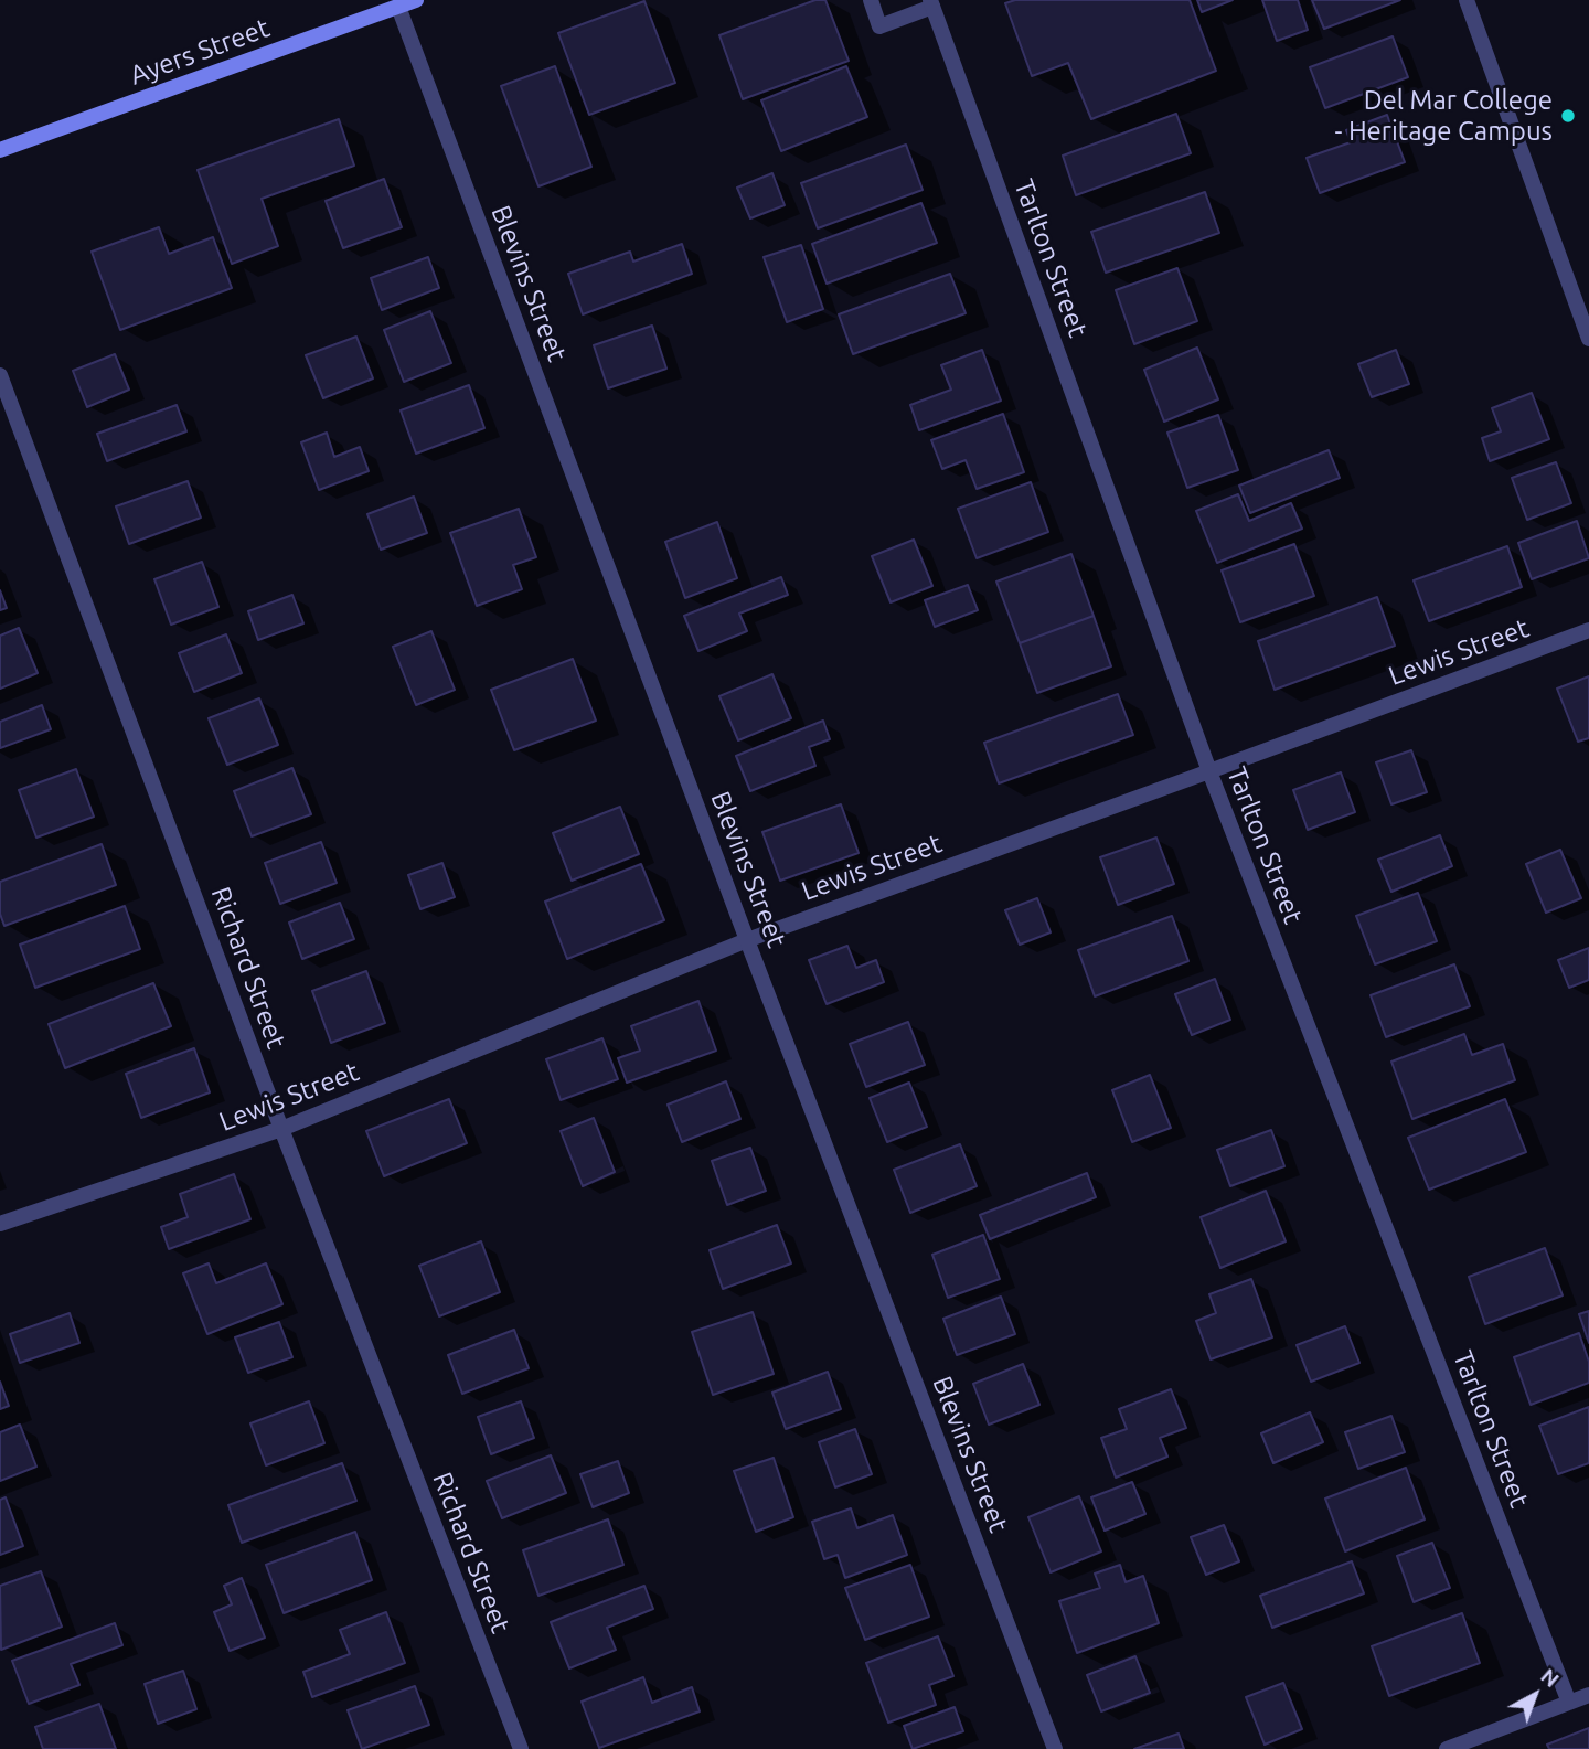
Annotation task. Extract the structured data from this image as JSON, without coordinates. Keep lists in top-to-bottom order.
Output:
{
  "streets": {
    "main road": ["Ayers Street"],
    "street": [
      "Tarlton Street",
      "Blevins Street",
      "Lewis Street",
      "Richard Street"
    ]
  },
  "crossings": [
    ["Ayers Street", "Blevins Street"],
    ["Tarlton Street", "Lewis Street"],
    ["Blevins Street", "Lewis Street"],
    ["Lewis Street", "Richard Street"]
  ],
  "places": ["Del Mar College - Heritage Campus"],
  "north": "top right"
}
